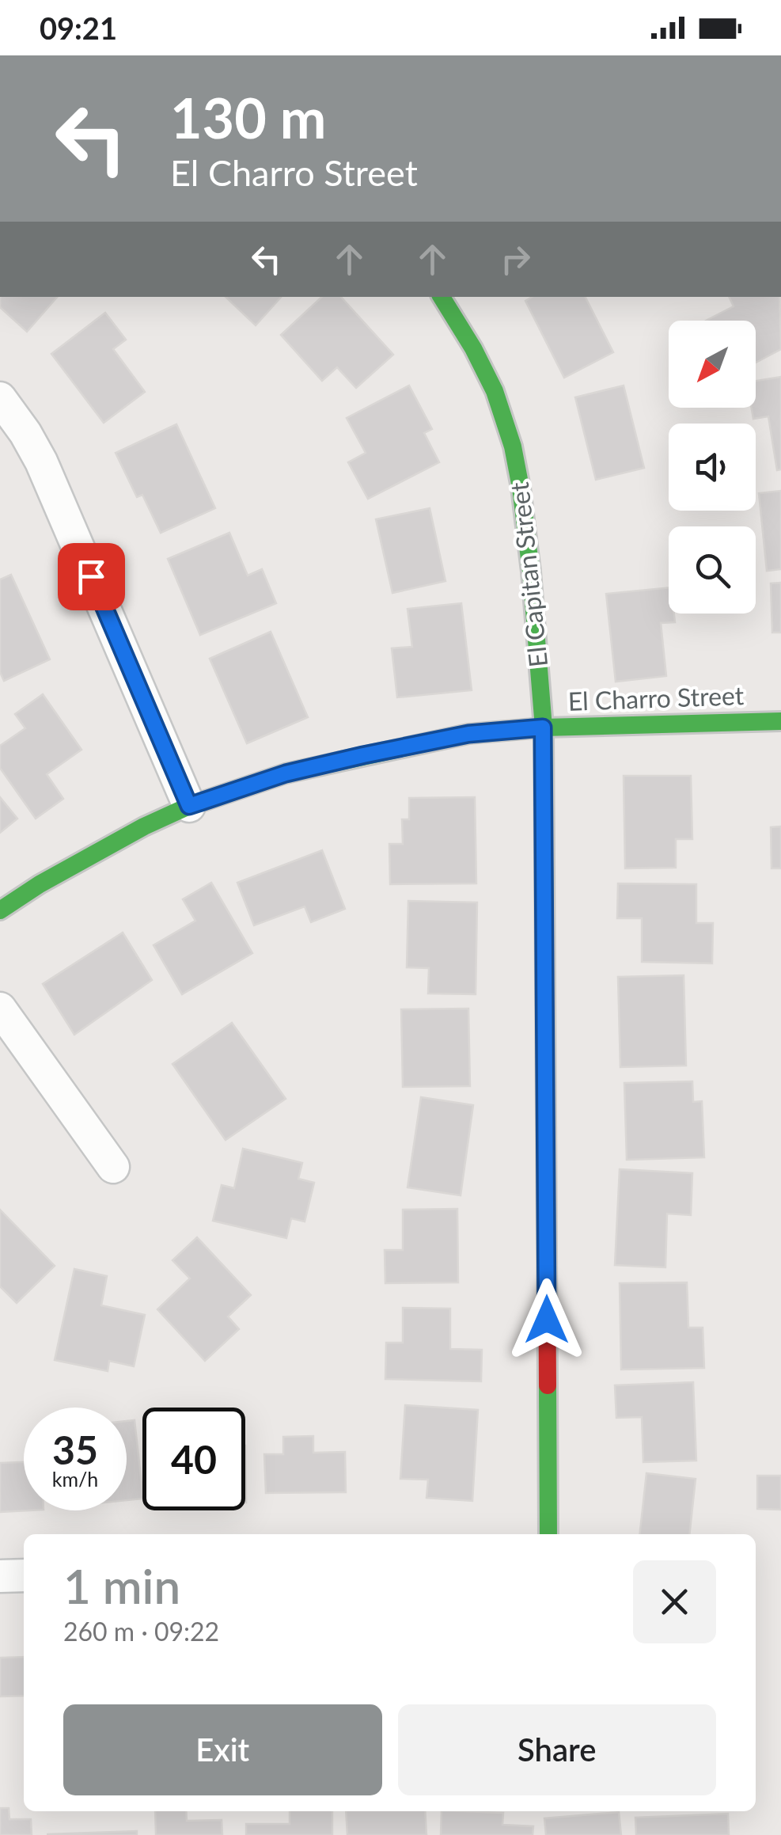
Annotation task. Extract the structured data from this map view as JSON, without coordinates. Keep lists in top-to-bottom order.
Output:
{
  "streets": {
    "street": ["El Capitan Street", "El Charro Street"]
  },
  "crossings": [
    ["El Capitan Street", "El Charro Street"]
  ],
  "north": "bottom left",
  "page": {
    "status": "09:21",
    "turn": ["130 m", "El Charro Street"],
    "speed": "35 km/h",
    "limit": "40",
    "heading": ["1 min", "260 m · 09:22"],
    "buttons": ["Exit", "Share"]
  }
}
